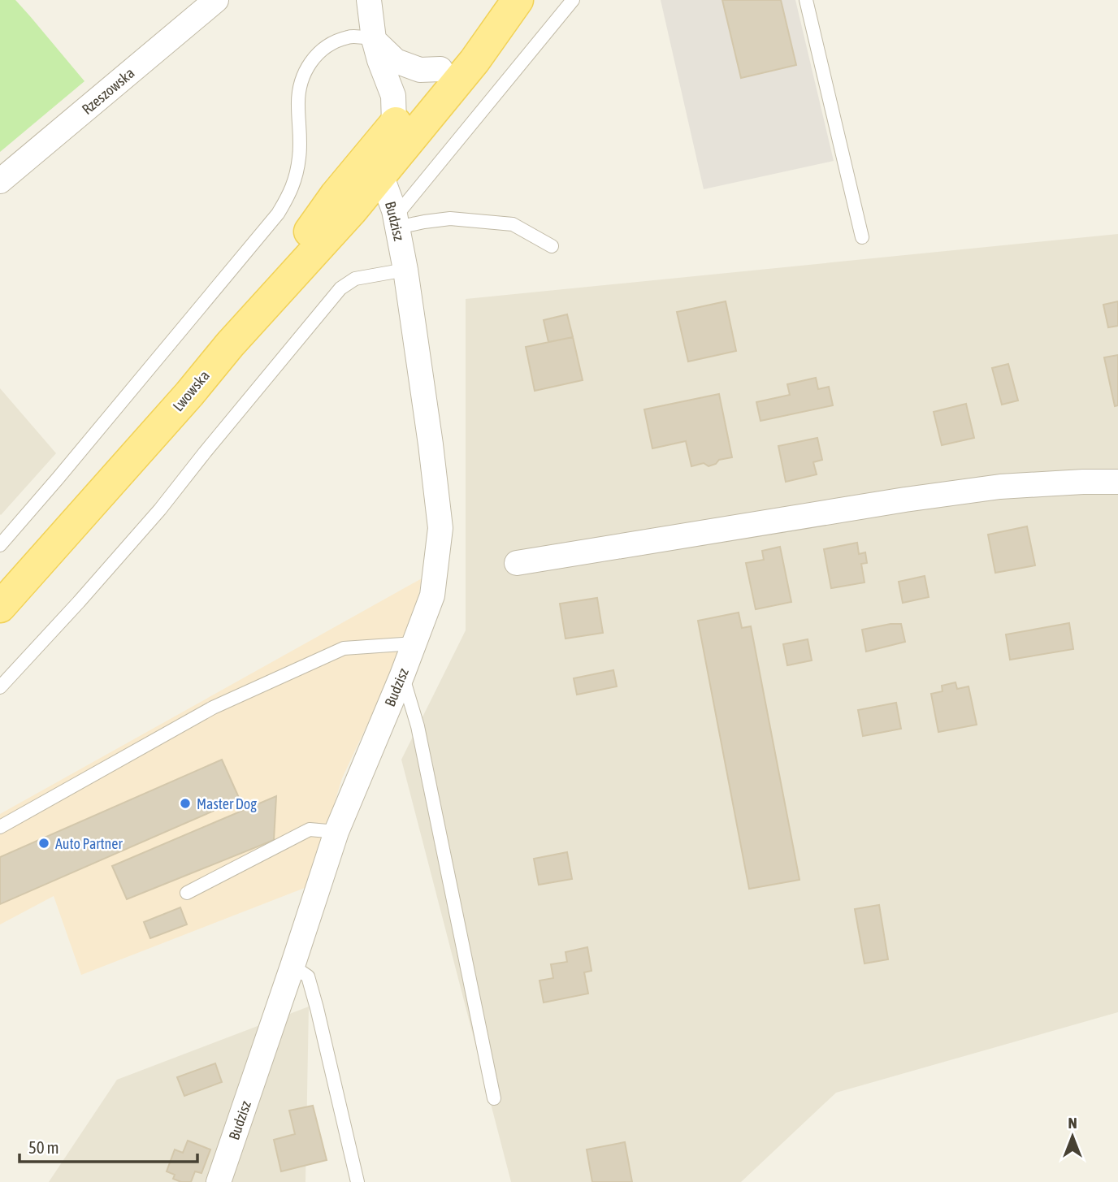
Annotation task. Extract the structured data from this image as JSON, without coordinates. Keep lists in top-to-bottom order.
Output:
{
  "streets": {
    "main road": ["Lwowska"],
    "street": ["Rzeszowska", "Budzisz"]
  },
  "crossings": [
    ["Budzisz", "Lwowska"]
  ],
  "places": ["Master Dog", "Auto Partner"],
  "scale_bar": "50 m",
  "north": "top"
}
